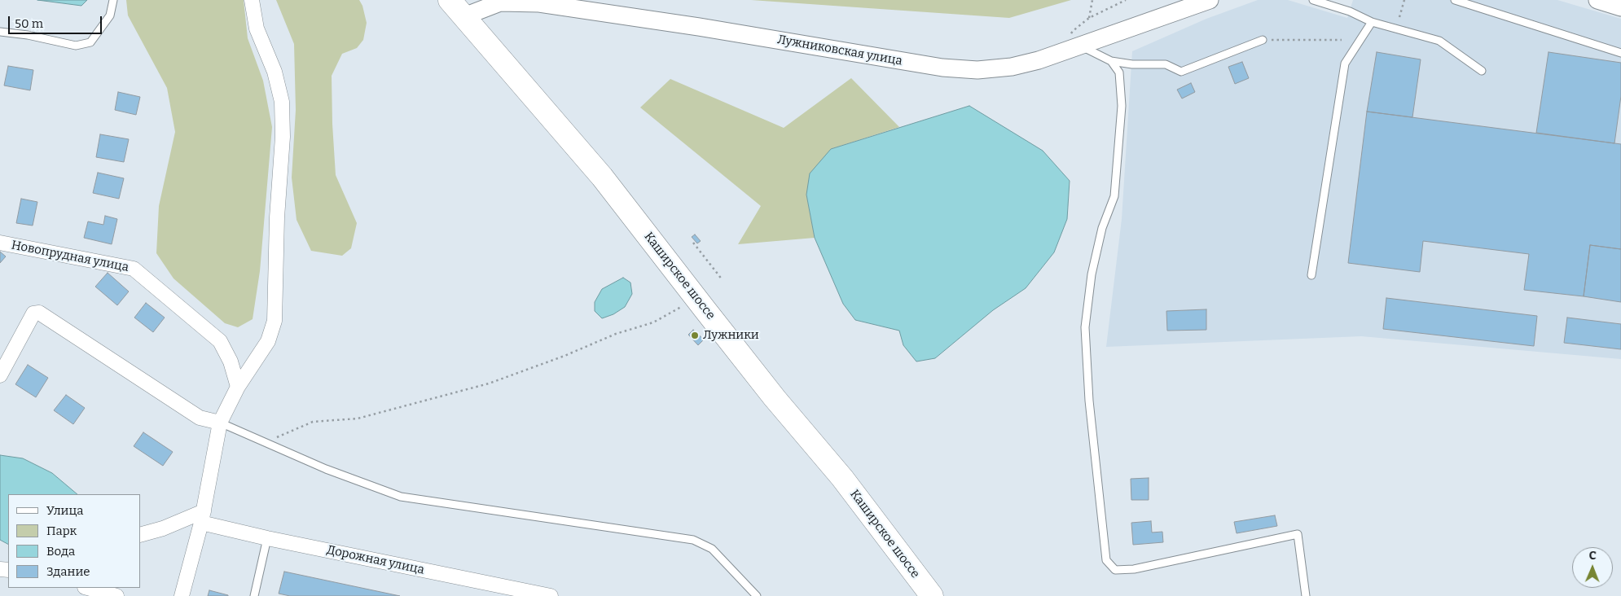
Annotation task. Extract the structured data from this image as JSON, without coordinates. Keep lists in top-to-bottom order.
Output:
{
  "streets": {
    "main road": ["Каширское шоссе"],
    "street": ["Лужниковская улица", "Новопрудная улица", "Дорожная улица"]
  },
  "crossings": [
    ["Лужниковская улица", "Каширское шоссе"]
  ],
  "places": ["Лужники"],
  "legend": [
    "Улица",
    "Парк",
    "Вода",
    "Здание"
  ],
  "scale_bar": "50 m",
  "north": "top"
}
